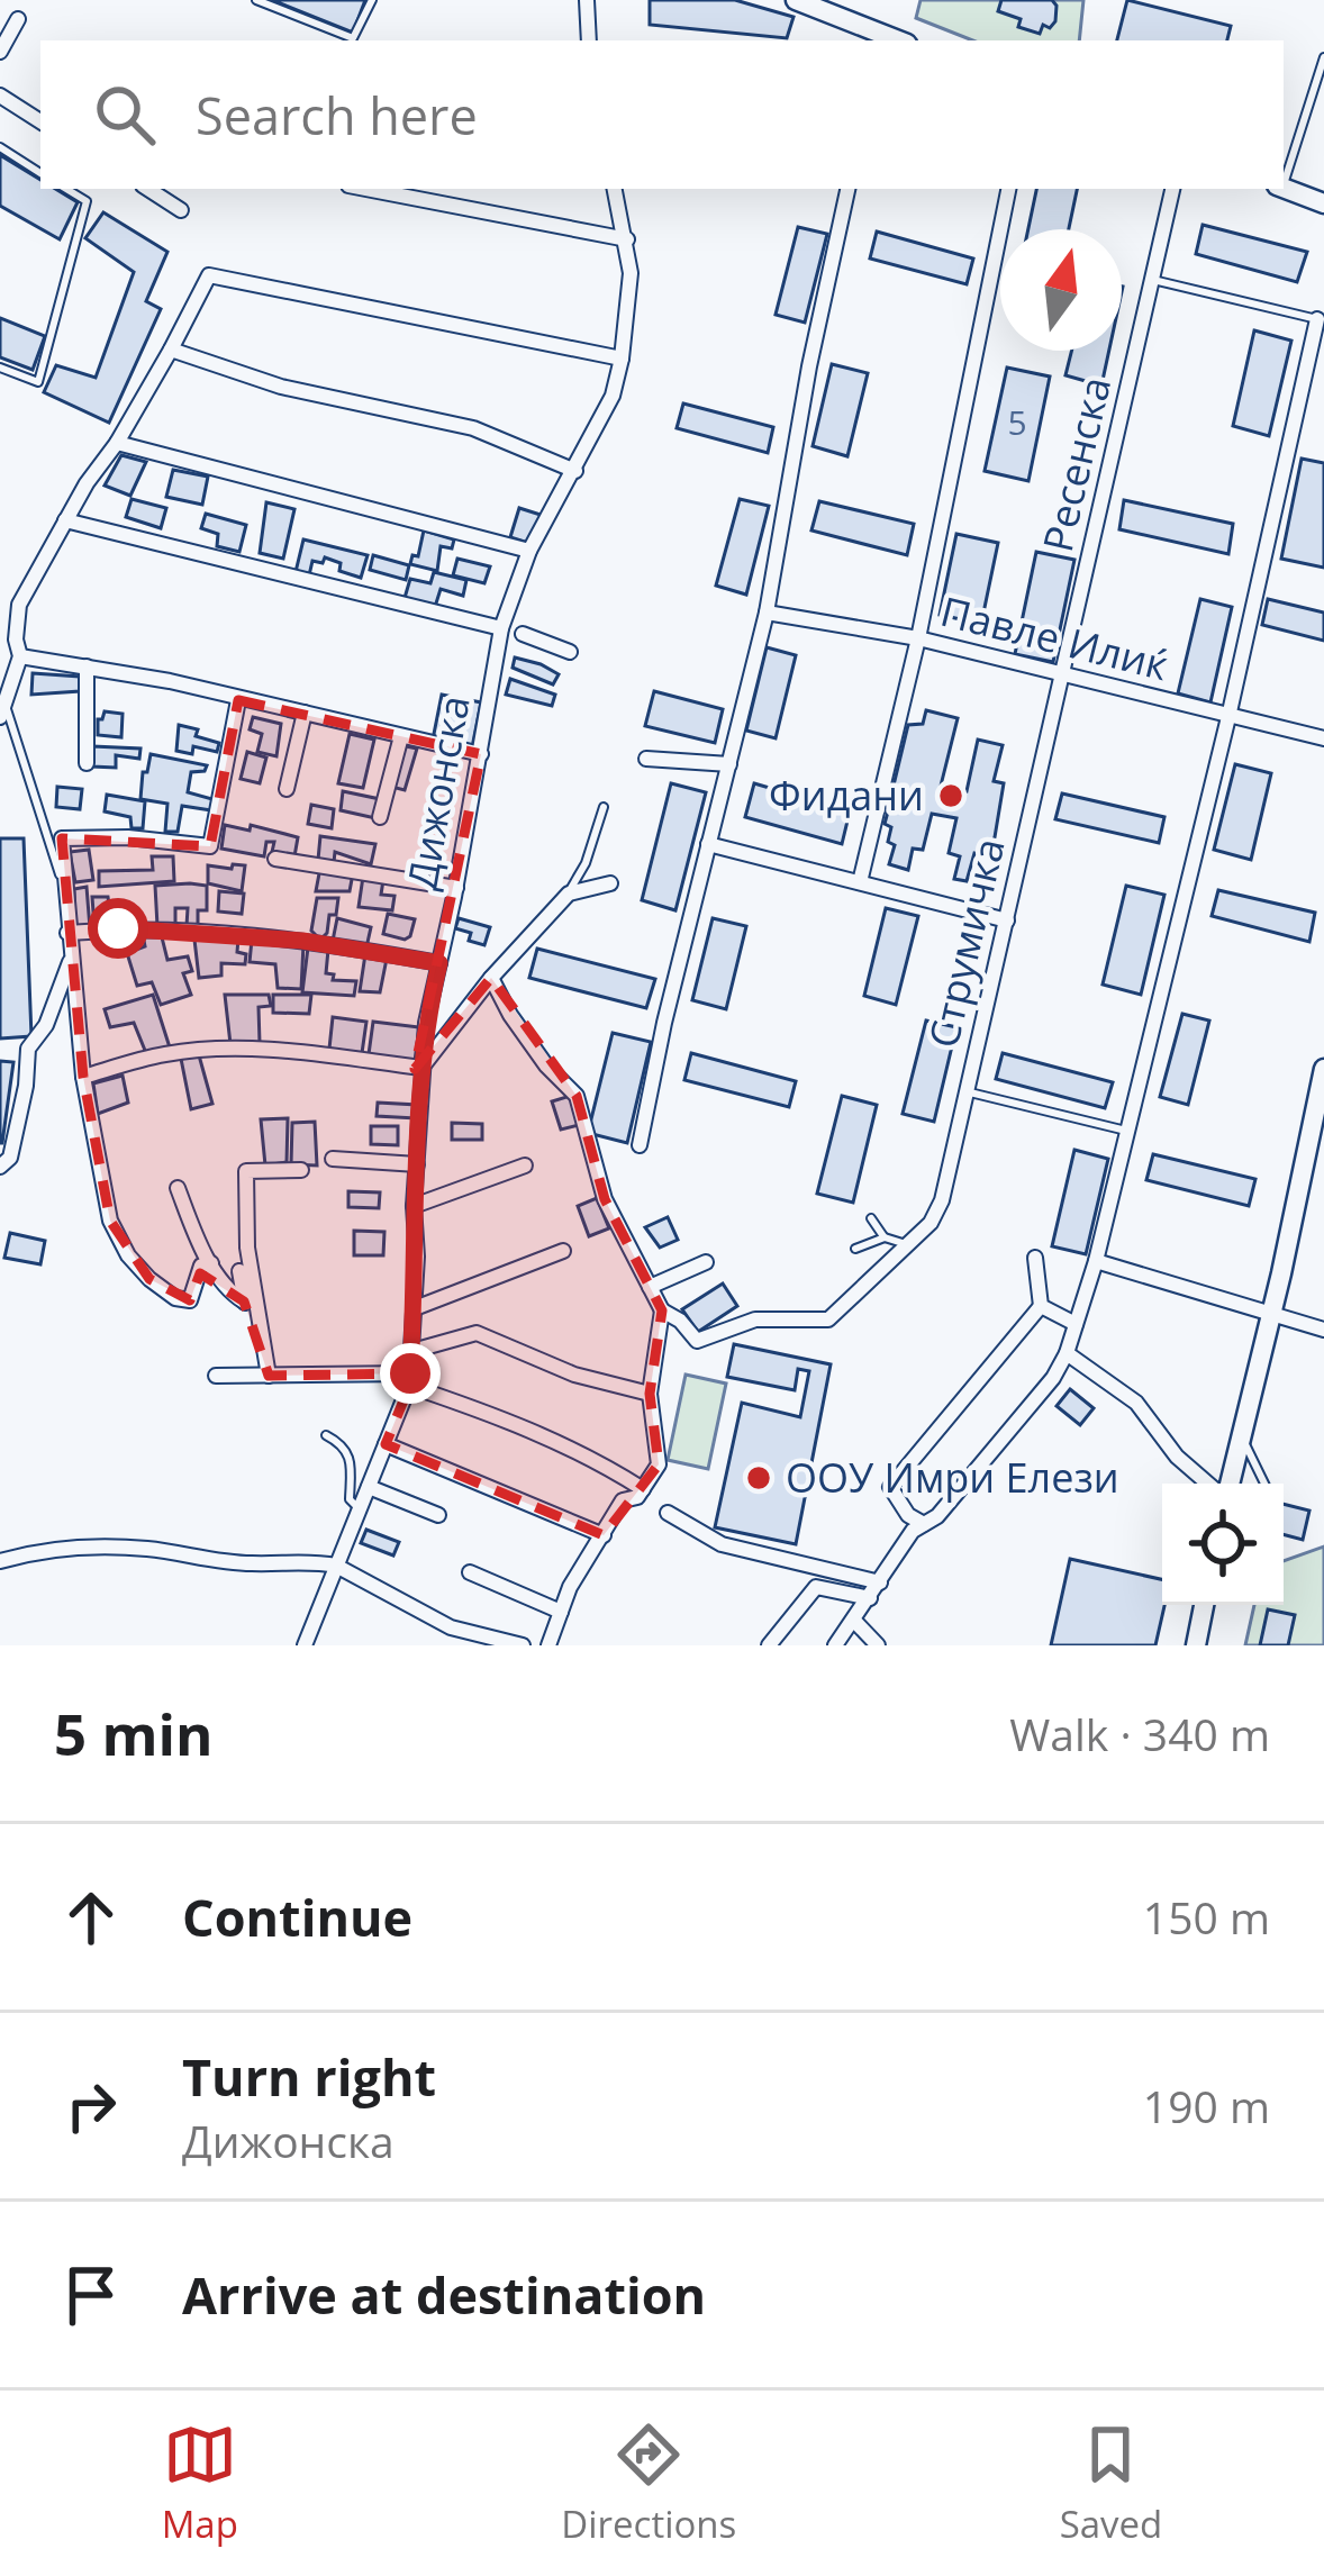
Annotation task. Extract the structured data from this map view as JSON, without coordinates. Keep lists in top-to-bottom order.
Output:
{
  "streets": {
    "street": [
      "Ресенска",
      "Павле Илиќ",
      "Дижонска",
      "Струмичка"
    ]
  },
  "crossings": [
    ["Ресенска", "Павле Илиќ"],
    ["Ресенска", "Струмичка"],
    ["Павле Илиќ", "Струмичка"]
  ],
  "places": ["Фидани", "ООУ Имри Елези"],
  "house_numbers": ["5"],
  "north": "top",
  "page": {
    "search": "Search here",
    "heading": ["5 min", "Walk · 340 m"],
    "list": [
      ["Continue", "150 m"],
      ["Turn right", "Дижонска", "190 m"],
      "Arrive at destination"
    ],
    "nav": ["Map", "Directions", "Saved"]
  }
}
